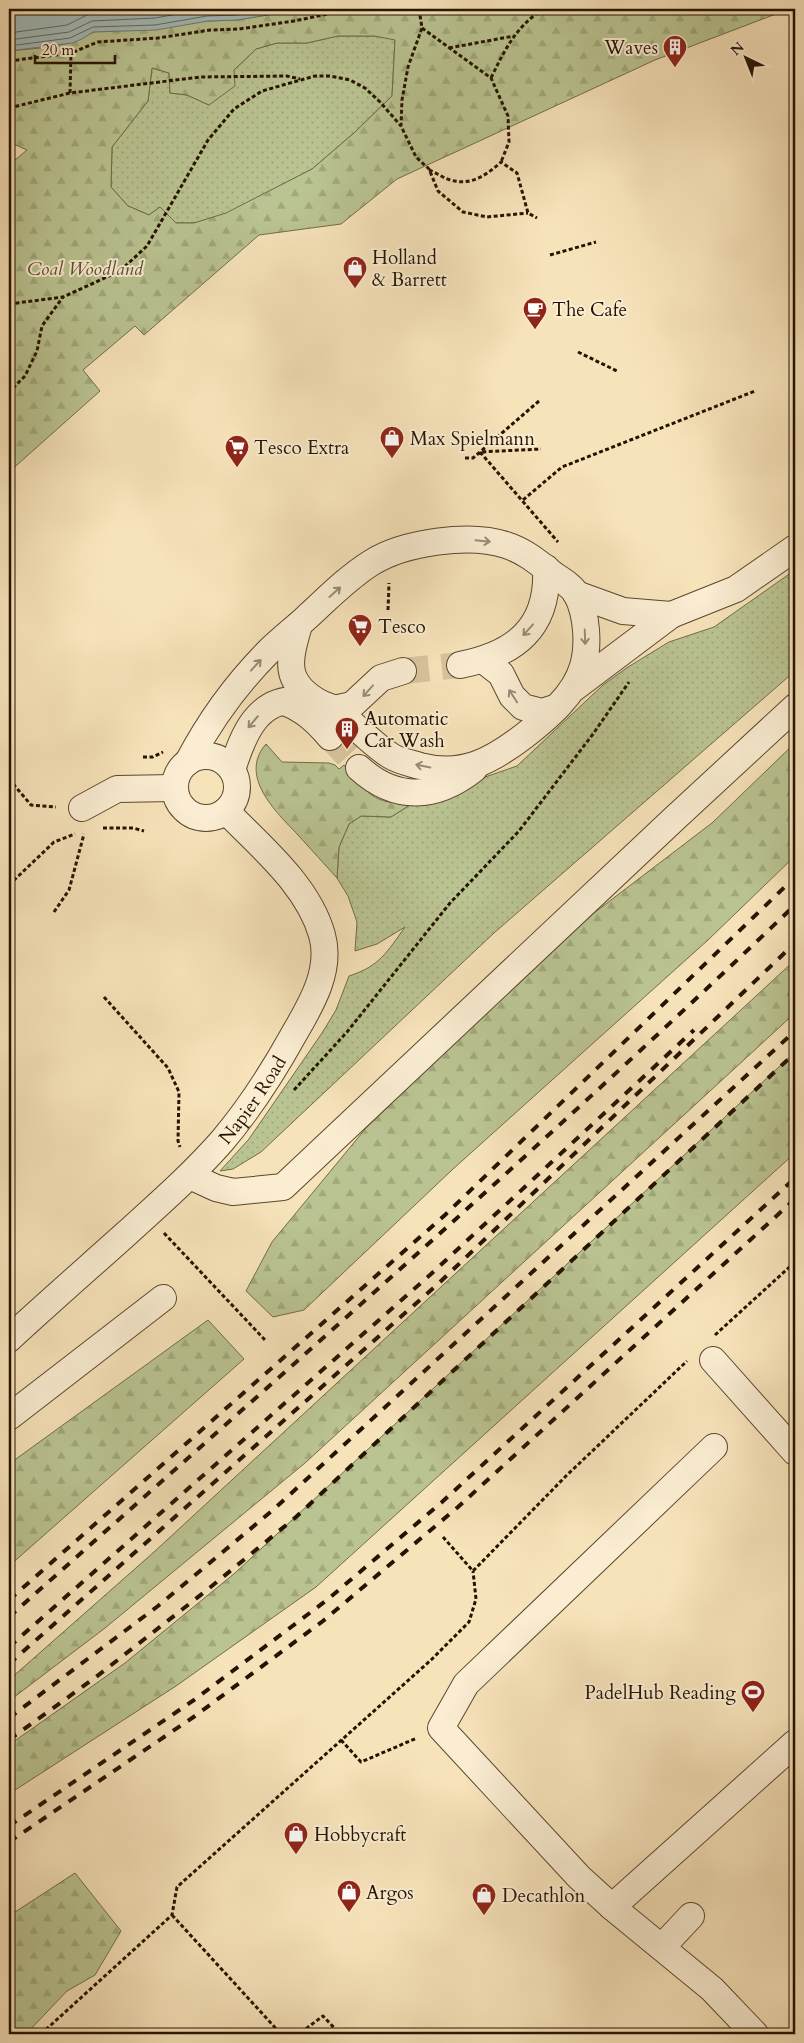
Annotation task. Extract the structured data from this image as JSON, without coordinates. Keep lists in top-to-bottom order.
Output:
{
  "streets": {
    "street": ["Napier Road"]
  },
  "parks": ["Coal Woodland"],
  "places": {
    "building": ["Waves", "Automatic Car Wash"],
    "shop": [
      "Holland & Barrett",
      "Max Spielmann",
      "Hobbycraft",
      "Argos",
      "Decathlon"
    ],
    "cafe": ["The Cafe"],
    "supermarket": ["Tesco Extra", "Tesco"],
    "sports": ["PadelHub Reading"]
  },
  "scale_bar": "20 m",
  "north": "top left"
}
